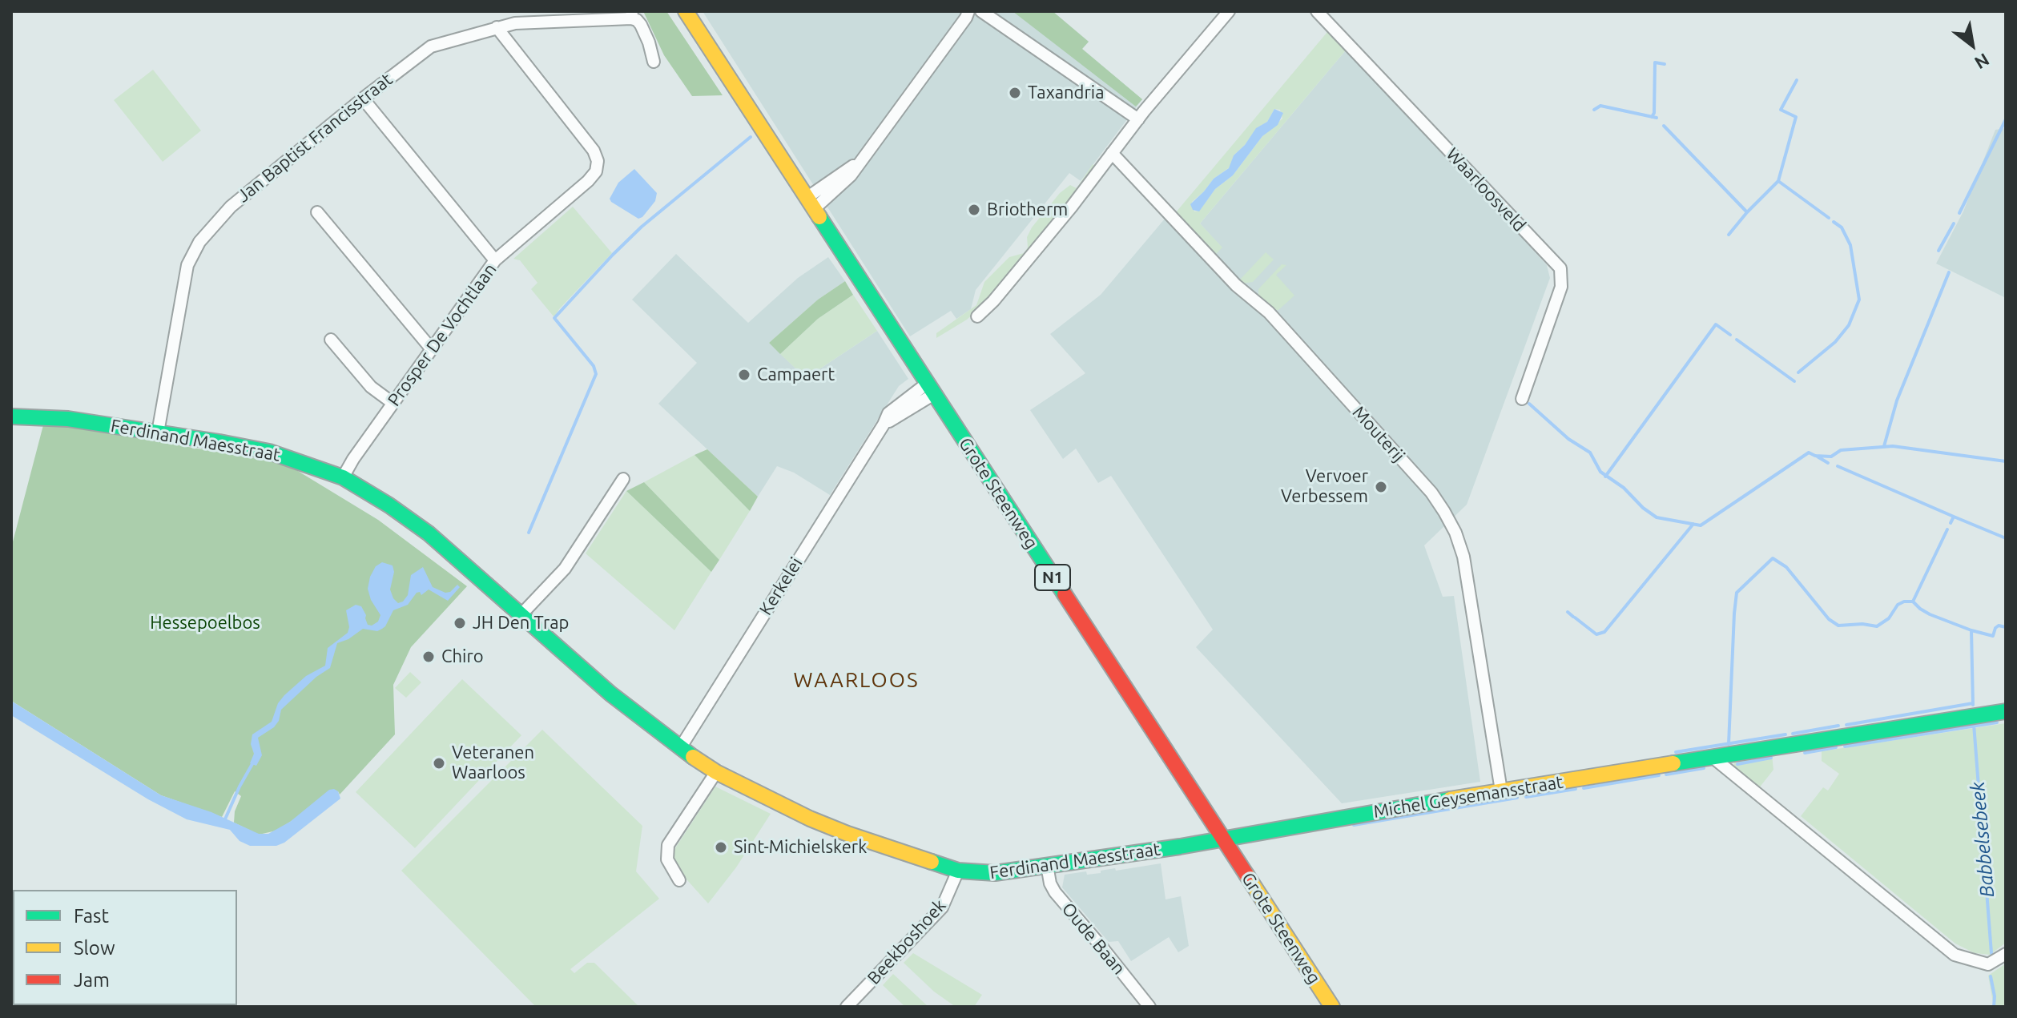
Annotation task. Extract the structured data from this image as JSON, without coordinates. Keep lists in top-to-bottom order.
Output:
{
  "streets": {
    "street": [
      "Jan Baptist Francisstraat",
      "Waarloosveld",
      "Prosper De Vochtlaan",
      "Mouterij",
      "Ferdinand Maesstraat",
      "Grote Steenweg",
      "N1",
      "Kerkelei",
      "Michel Geysemansstraat",
      "Oude Baan",
      "Beekboshoek"
    ]
  },
  "crossings": [
    ["Jan Baptist Francisstraat", "Prosper De Vochtlaan"],
    ["Jan Baptist Francisstraat", "Ferdinand Maesstraat"],
    ["Prosper De Vochtlaan", "Ferdinand Maesstraat"],
    ["Mouterij", "Michel Geysemansstraat"],
    ["Ferdinand Maesstraat", "Grote Steenweg"],
    ["Ferdinand Maesstraat", "Kerkelei"],
    ["Ferdinand Maesstraat", "Michel Geysemansstraat"],
    ["Ferdinand Maesstraat", "Oude Baan"],
    ["Ferdinand Maesstraat", "Beekboshoek"],
    ["Grote Steenweg", "Kerkelei"],
    ["Grote Steenweg", "Michel Geysemansstraat"]
  ],
  "districts": ["WAARLOOS"],
  "water": ["Babbelsebeek"],
  "parks": ["Hessepoelbos"],
  "places": [
    "Taxandria",
    "Briotherm",
    "Campaert",
    "Vervoer Verbessem",
    "JH Den Trap",
    "Chiro",
    "Veteranen Waarloos",
    "Sint-Michielskerk"
  ],
  "legend": ["Fast", "Slow", "Jam"],
  "north": "bottom right"
}
